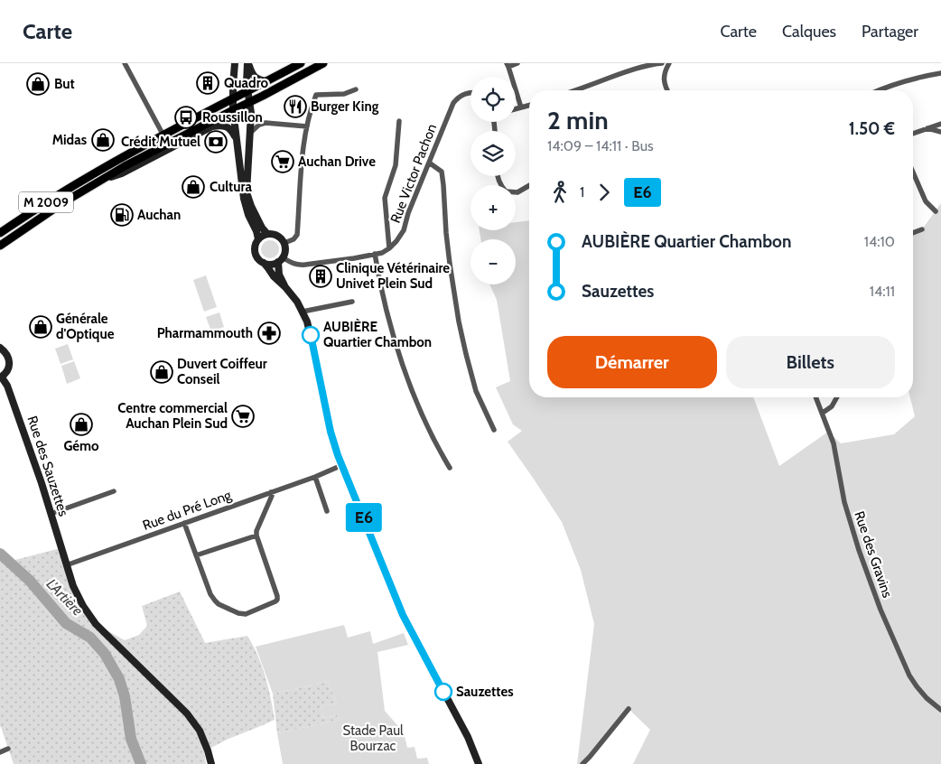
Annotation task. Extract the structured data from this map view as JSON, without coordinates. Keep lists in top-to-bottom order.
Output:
{
  "streets": {
    "main road": ["M 2009", "Rue des Sauzettes"],
    "street": ["Rue Victor Pachon", "Rue du Pré Long", "Rue des Gravins"]
  },
  "crossings": [
    ["Rue des Sauzettes", "Rue du Pré Long"]
  ],
  "water": ["L'Artière"],
  "parks": ["Stade Paul Bourzac"],
  "places": {
    "building": ["Quadro", "Clinique Vétérinaire Univet Plein Sud"],
    "shop": [
      "But",
      "Midas",
      "Cultura",
      "Générale d'Optique",
      "Duvert Coiffeur Conseil",
      "Gémo"
    ],
    "restaurant": ["Burger King"],
    "bus stop": ["Roussillon"],
    "bank": ["Crédit Mutuel"],
    "supermarket": ["Auchan Drive", "Centre commercial Auchan Plein Sud"],
    "fuel station": ["Auchan"],
    "pharmacy": ["Pharmammouth"],
    "other": ["AUBIÈRE Quartier Chambon", "Sauzettes"]
  },
  "lines": ["bus line E6"],
  "page": {
    "header": "Carte",
    "nav": ["Carte", "Calques", "Partager"],
    "on_map": "E6",
    "map_buttons": ["+", "−"],
    "heading": ["2 min", "14:09 – 14:11 · Bus", "1.50 €"],
    "legs": ["1", "E6"],
    "list": [
      {
        "name": "AUBIÈRE Quartier Chambon",
        "value": "14:10"
      },
      {
        "name": "Sauzettes",
        "value": "14:11"
      }
    ],
    "buttons": ["Démarrer", "Billets"]
  }
}
